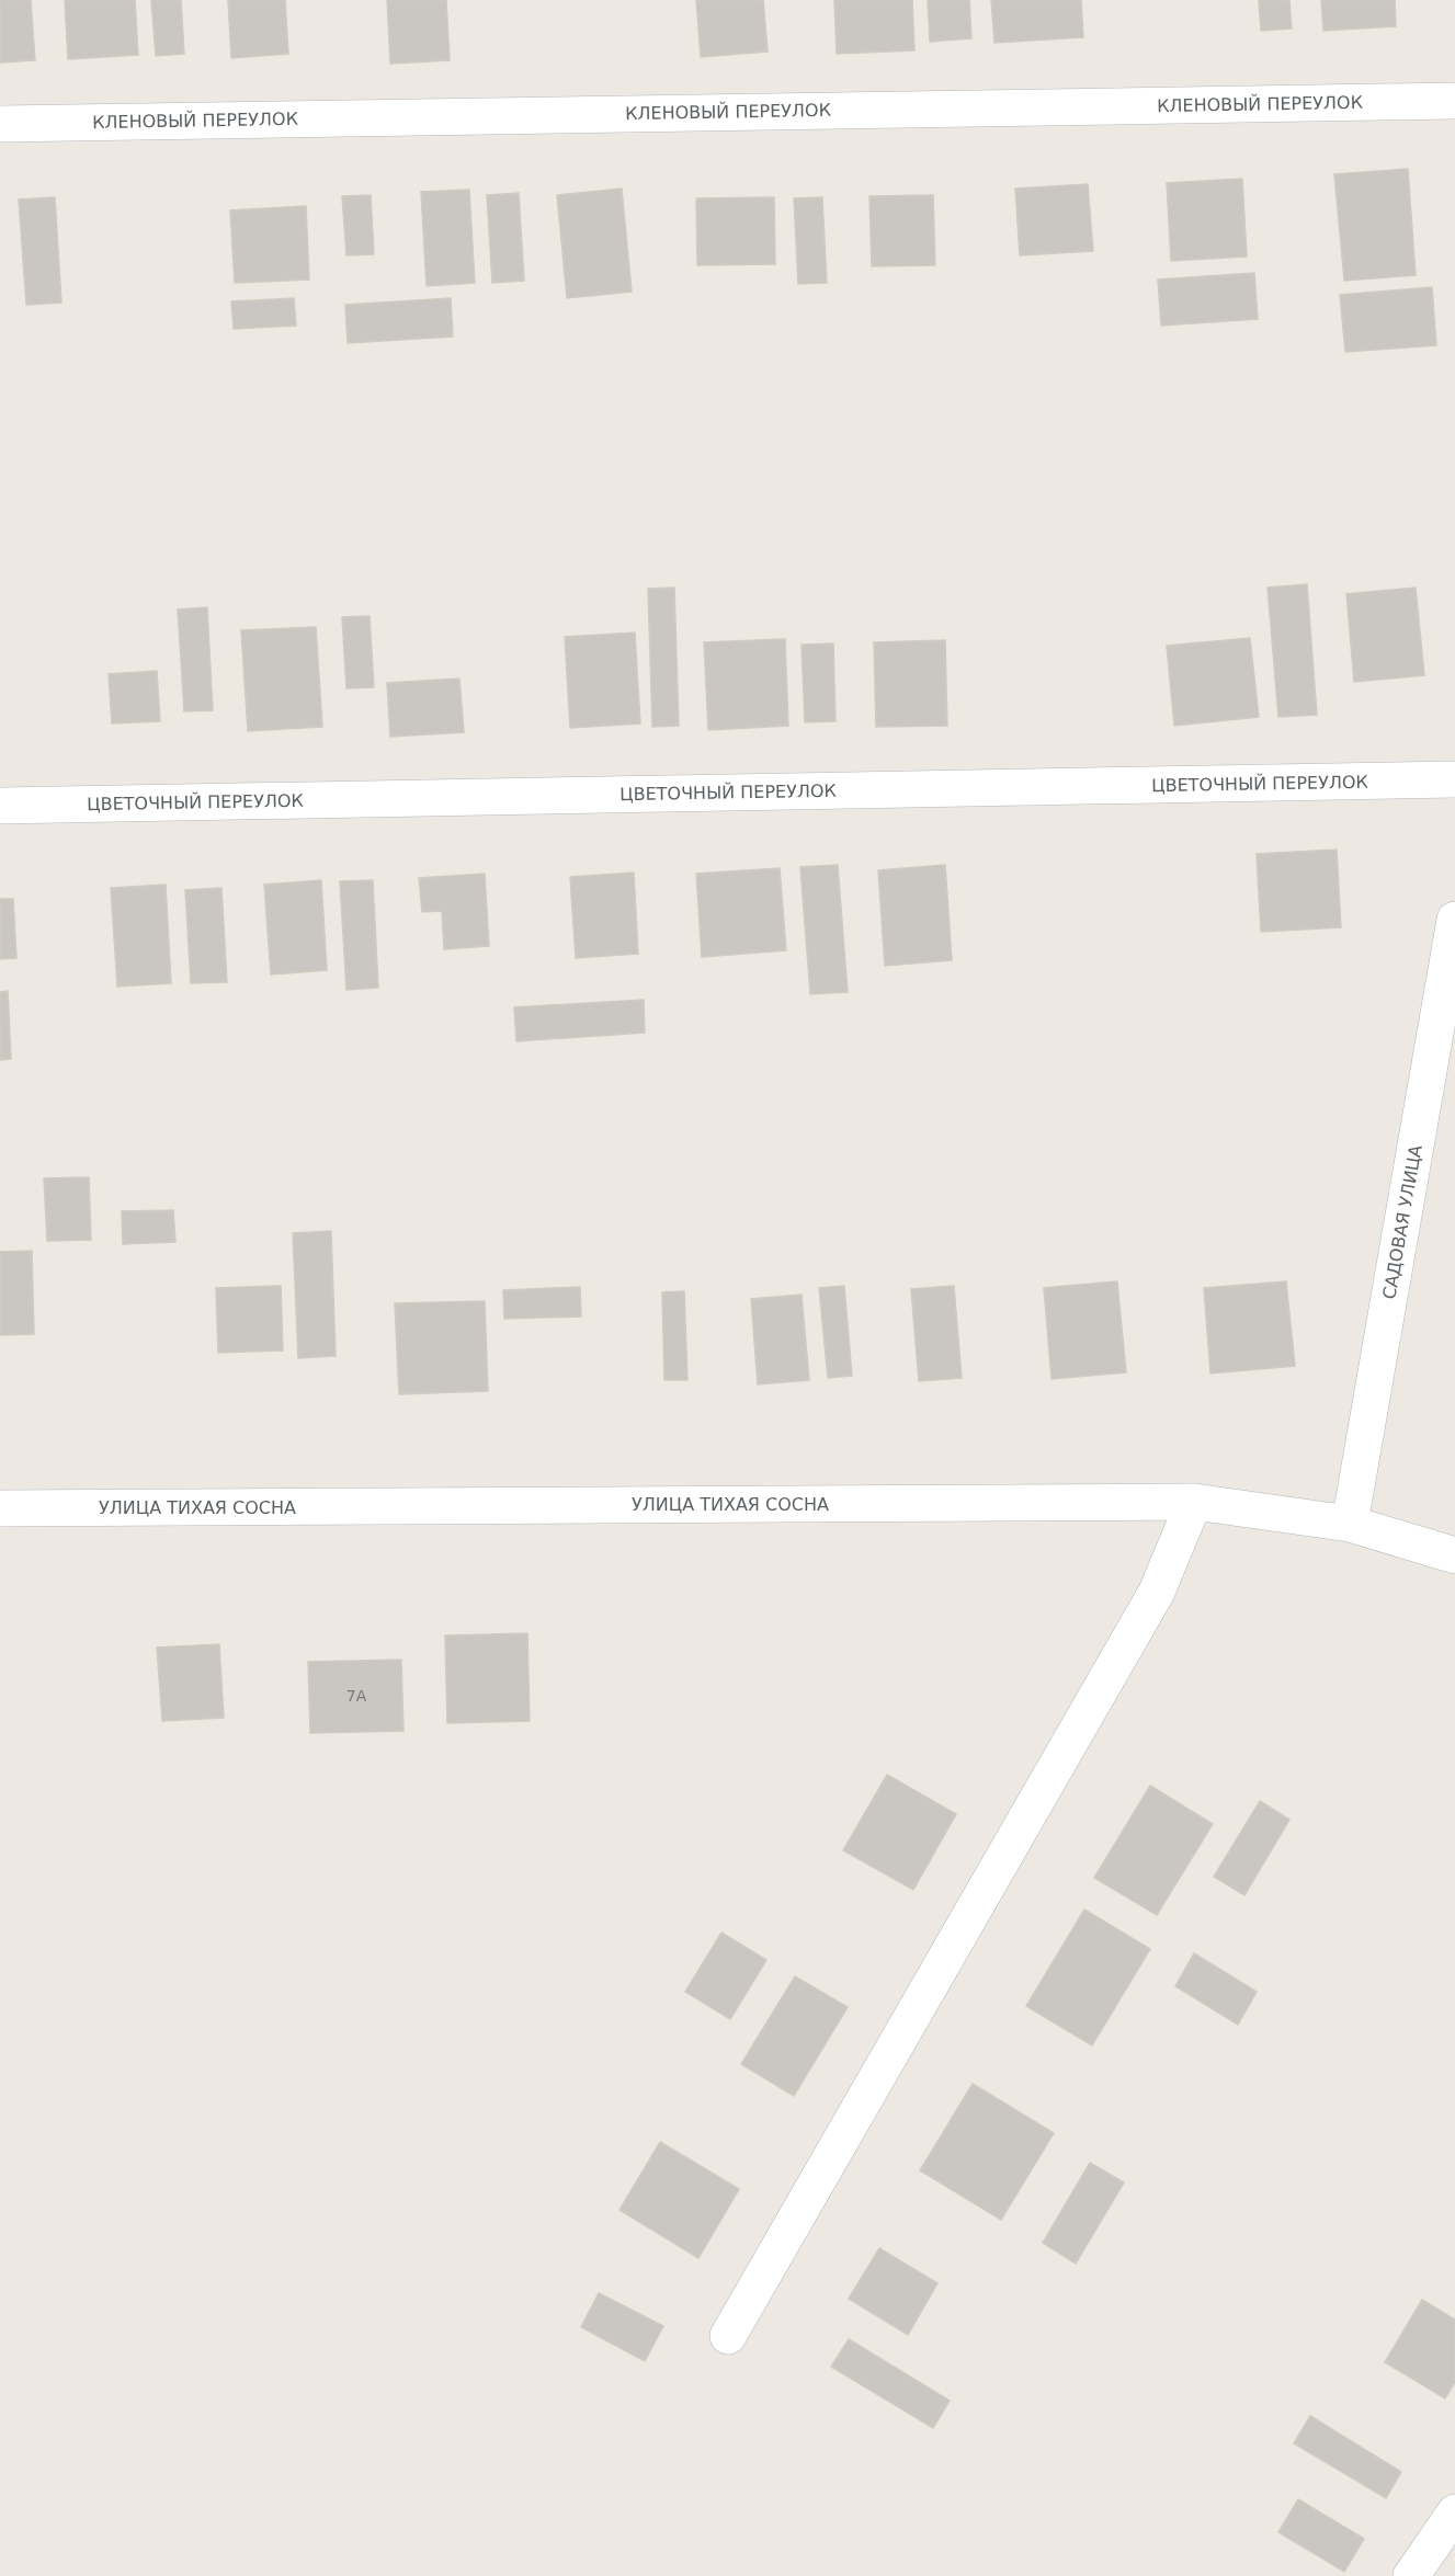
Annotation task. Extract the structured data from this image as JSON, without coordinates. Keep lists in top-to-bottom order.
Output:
{
  "streets": {
    "street": [
      "КЛЕНОВЫЙ ПЕРЕУЛОК",
      "ЦВЕТОЧНЫЙ ПЕРЕУЛОК",
      "САДОВАЯ УЛИЦА",
      "УЛИЦА ТИХАЯ СОСНА"
    ]
  },
  "crossings": [
    ["САДОВАЯ УЛИЦА", "УЛИЦА ТИХАЯ СОСНА"]
  ],
  "house_numbers": ["7А"]
}
